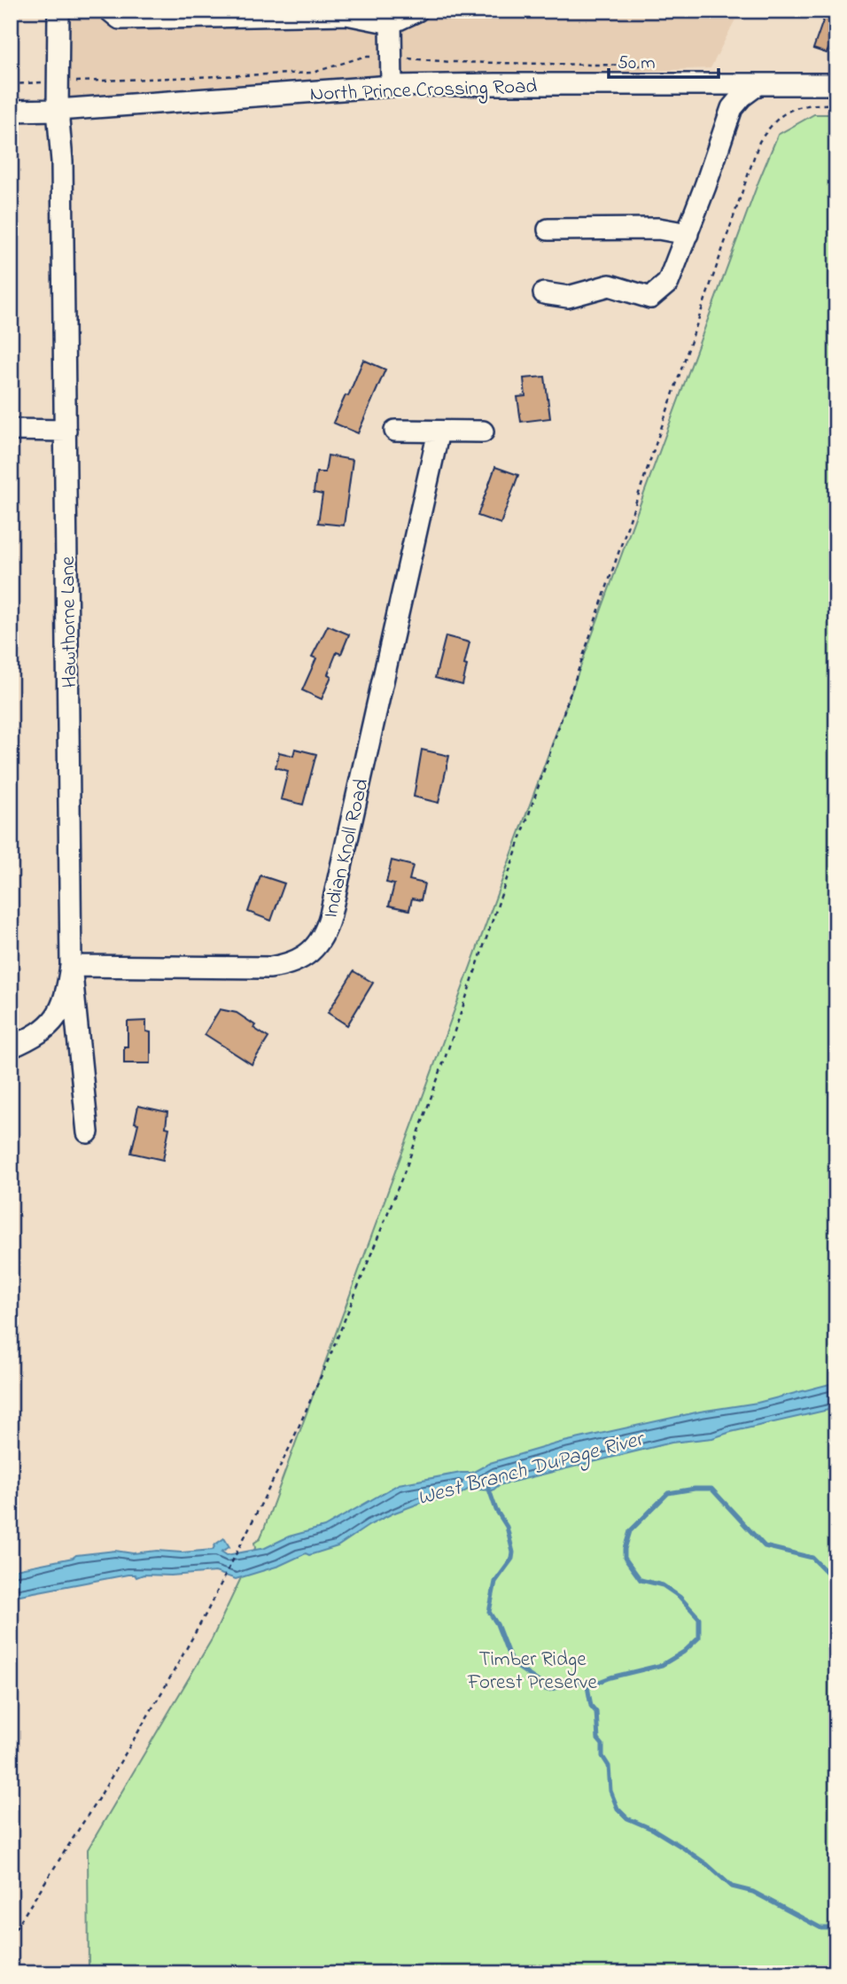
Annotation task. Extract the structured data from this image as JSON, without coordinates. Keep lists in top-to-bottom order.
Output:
{
  "streets": {
    "street": ["North Prince Crossing Road", "Hawthorne Lane", "Indian Knoll Road"]
  },
  "crossings": [
    ["North Prince Crossing Road", "Hawthorne Lane"],
    ["Hawthorne Lane", "Indian Knoll Road"]
  ],
  "water": ["West Branch DuPage River"],
  "parks": ["Timber Ridge Forest Preserve"],
  "scale_bar": "50 m"
}
